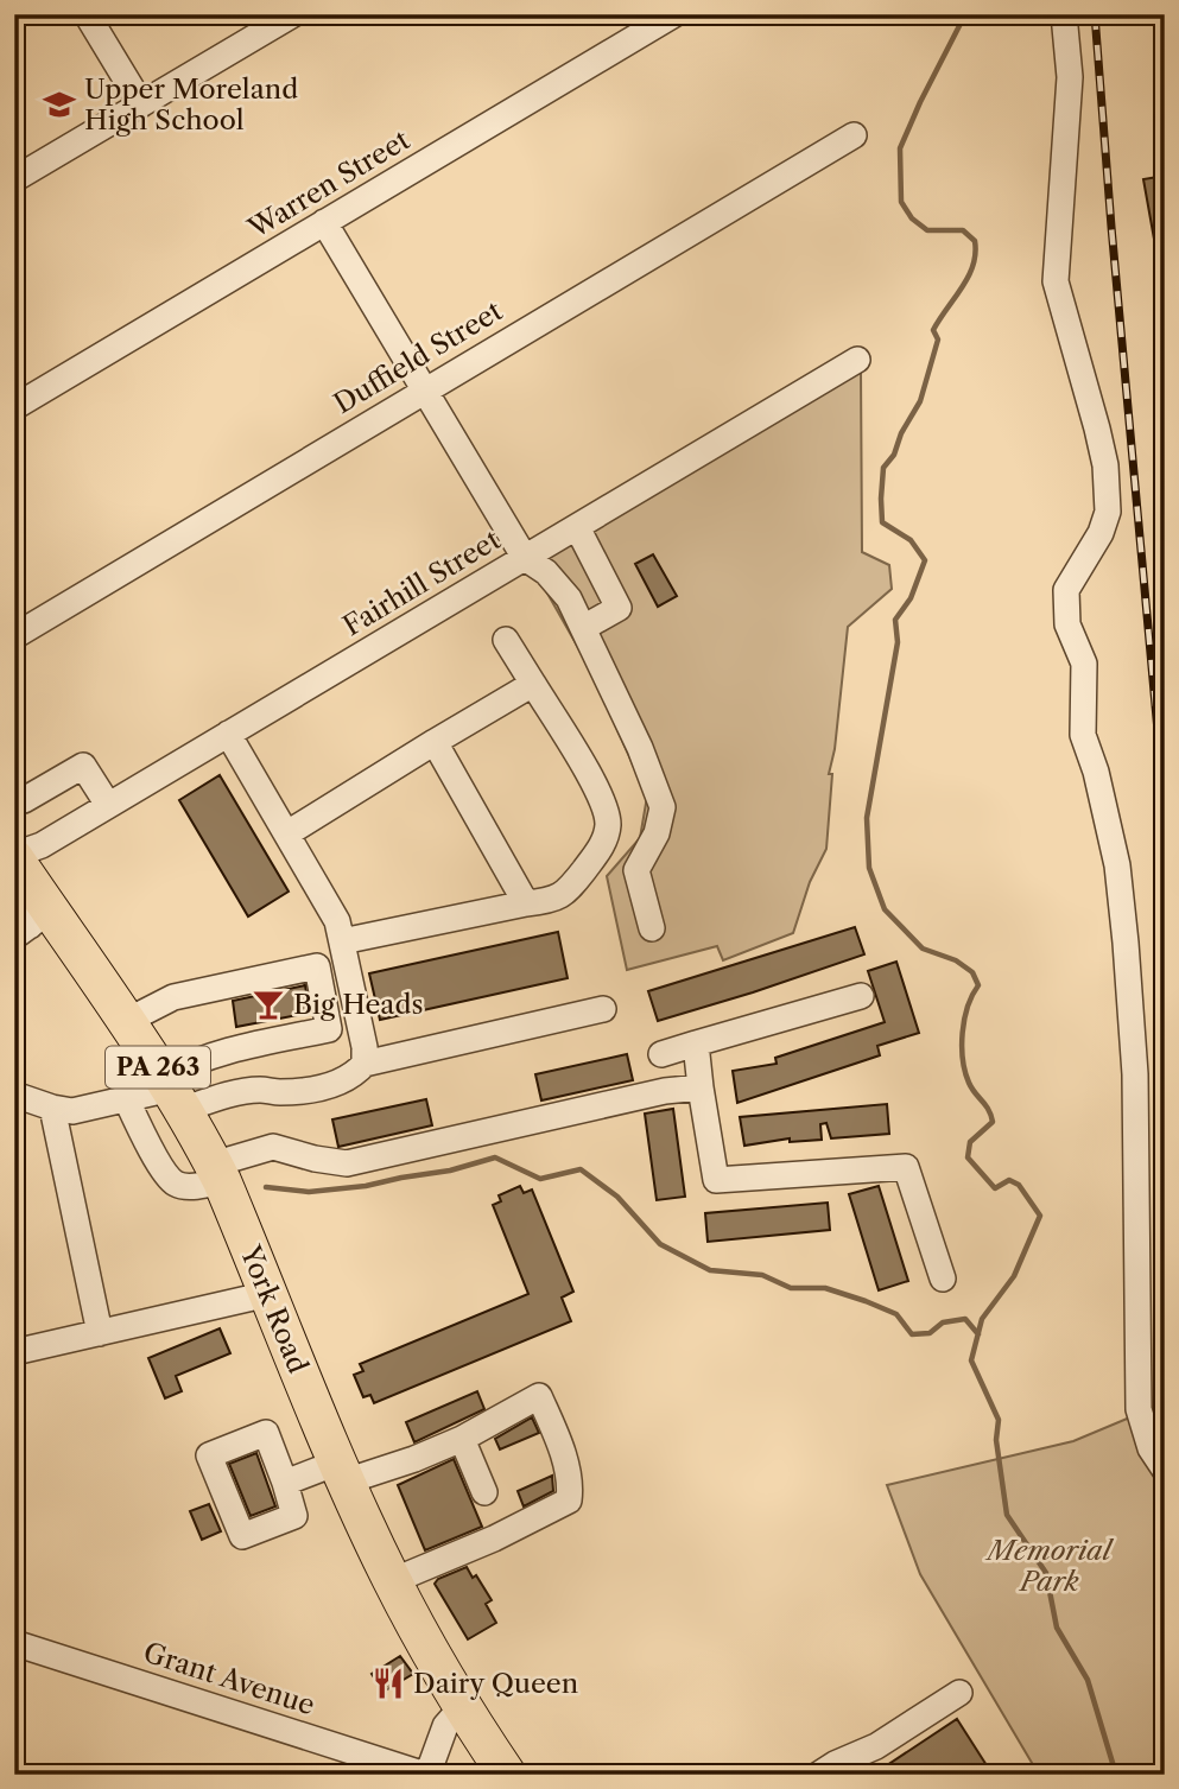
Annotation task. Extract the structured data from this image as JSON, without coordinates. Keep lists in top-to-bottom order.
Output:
{
  "streets": {
    "highway": ["PA 263", "York Road"],
    "street": [
      "Warren Street",
      "Duffield Street",
      "Fairhill Street",
      "Grant Avenue"
    ]
  },
  "crossings": [
    ["Fairhill Street", "York Road"]
  ],
  "parks": ["Memorial Park"],
  "places": {
    "school or university": ["Upper Moreland High School"],
    "bar": ["Big Heads"],
    "restaurant": ["Dairy Queen"]
  }
}
